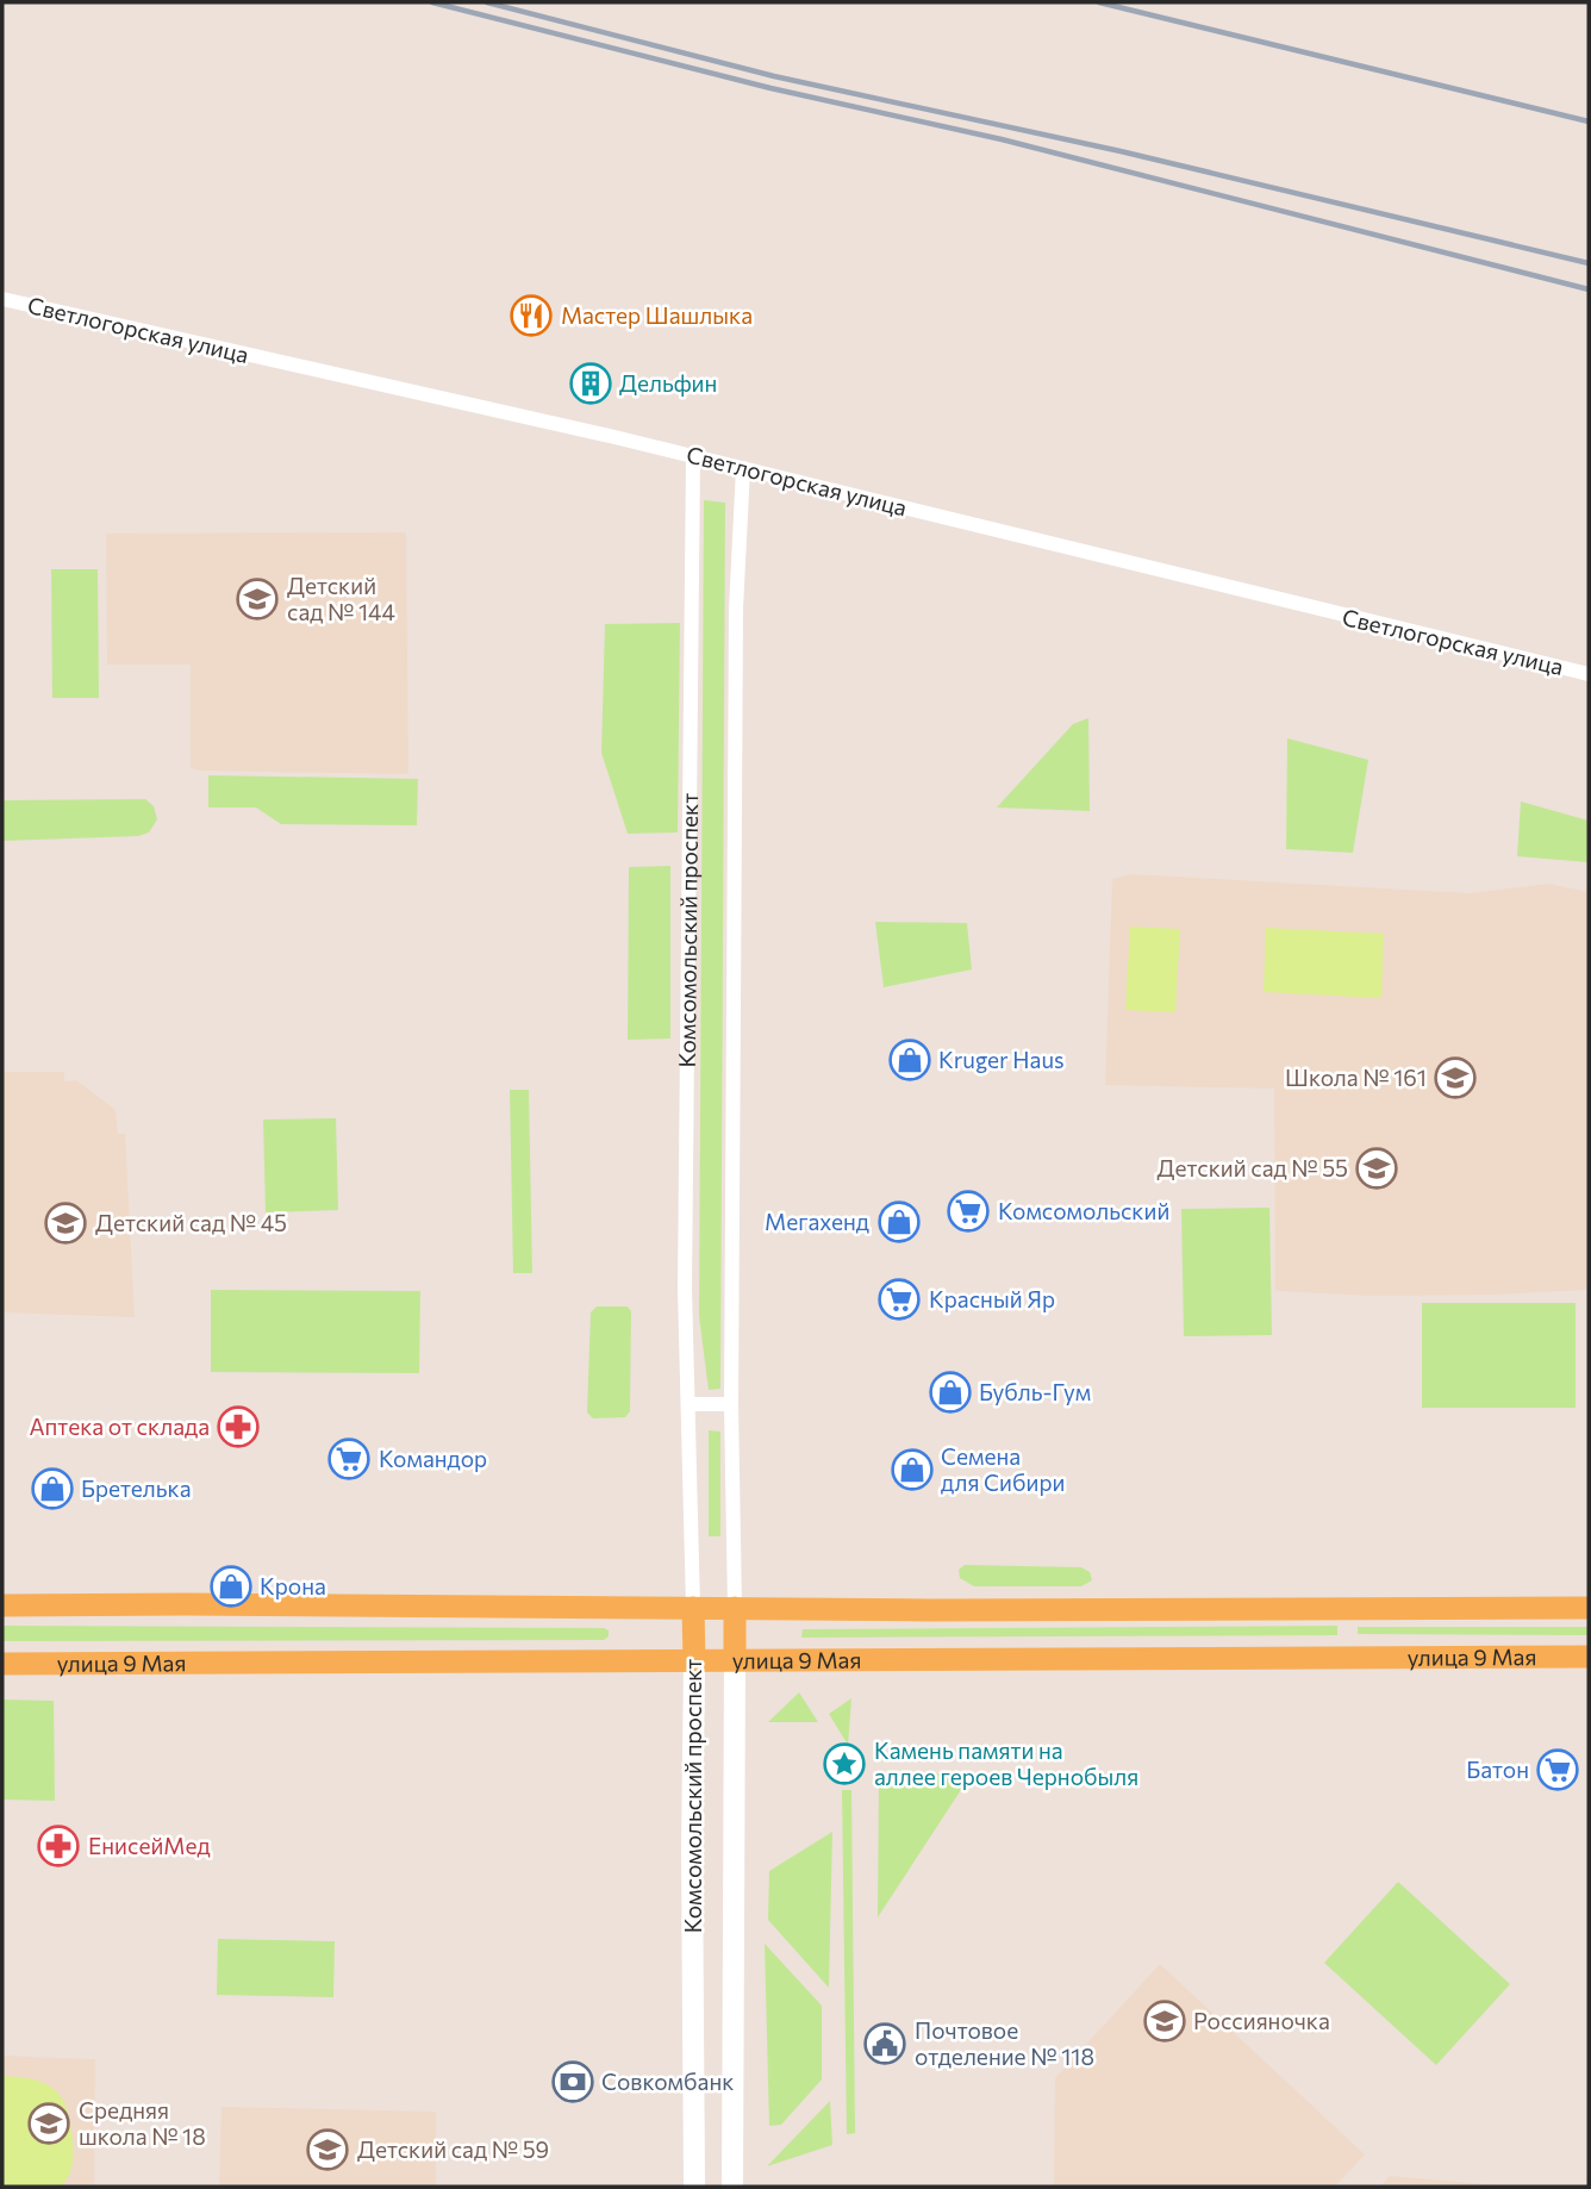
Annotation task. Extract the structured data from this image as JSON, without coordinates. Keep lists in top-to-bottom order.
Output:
{
  "streets": {
    "main road": ["Комсомольский проспект", "улица 9 Мая"],
    "street": ["Светлогорская улица"]
  },
  "crossings": [
    ["Светлогорская улица", "Комсомольский проспект"],
    ["Комсомольский проспект", "улица 9 Мая"]
  ],
  "places": {
    "restaurant": ["Мастер Шашлыка"],
    "building": ["Дельфин"],
    "school or university": [
      "Детский сад № 144",
      "Школа № 161",
      "Детский сад № 55",
      "Детский сад № 45",
      "Россияночка",
      "Средняя школа № 18",
      "Детский сад № 59"
    ],
    "shop": [
      "Kruger Haus",
      "Мегахенд",
      "Бубль-Гум",
      "Семена для Сибири",
      "Бретелька",
      "Крона"
    ],
    "supermarket": [
      "Комсомольский",
      "Красный Яр",
      "Командор",
      "Батон"
    ],
    "pharmacy": ["Аптека от склада", "ЕнисейМед"],
    "place": ["Камень памяти на аллее героев Чернобыля"],
    "public building": ["Почтовое отделение № 118"],
    "bank": ["Совкомбанк"]
  }
}
